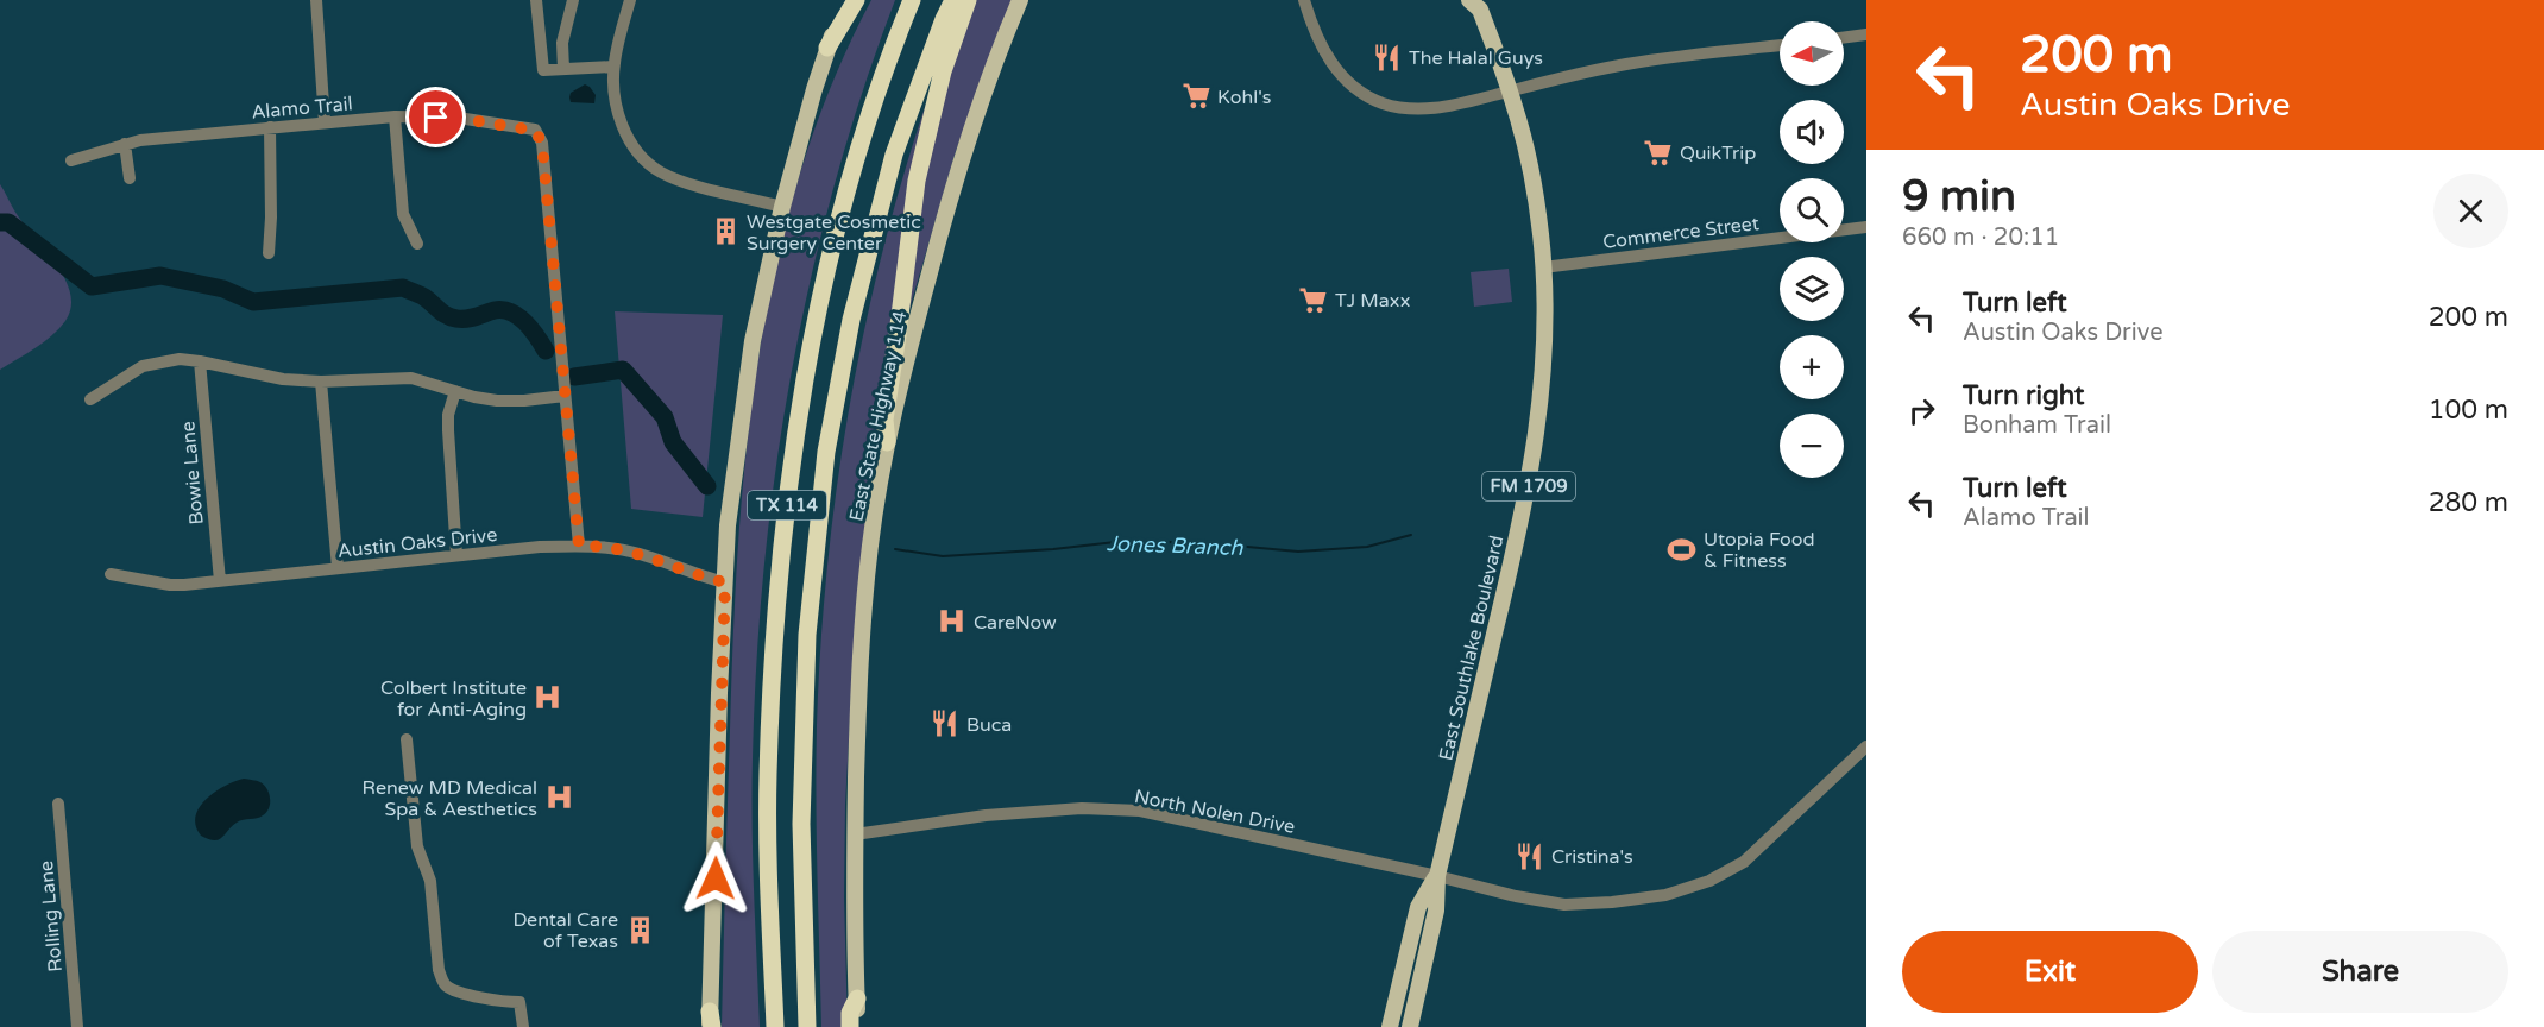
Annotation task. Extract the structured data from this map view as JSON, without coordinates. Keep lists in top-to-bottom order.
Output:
{
  "streets": {
    "highway": ["TX 114"],
    "main road": ["East State Highway 114", "FM 1709", "East Southlake Boulevard"],
    "street": [
      "Alamo Trail",
      "Commerce Street",
      "Bowie Lane",
      "Austin Oaks Drive",
      "North Nolen Drive",
      "Rolling Lane"
    ]
  },
  "crossings": [
    ["Commerce Street", "East Southlake Boulevard"],
    ["East State Highway 114", "North Nolen Drive"],
    ["Bowie Lane", "Austin Oaks Drive"],
    ["East Southlake Boulevard", "North Nolen Drive"]
  ],
  "water": ["Jones Branch"],
  "places": {
    "restaurant": ["The Halal Guys", "Buca", "Cristina's"],
    "supermarket": ["Kohl's", "QuikTrip", "TJ Maxx"],
    "building": ["Westgate Cosmetic Surgery Center", "Dental Care of Texas"],
    "sports": ["Utopia Food & Fitness"],
    "hospital": ["CareNow", "Colbert Institute for Anti-Aging", "Renew MD Medical Spa & Aesthetics"]
  },
  "north": "left",
  "page": {
    "turn": ["200 m", "Austin Oaks Drive"],
    "map_buttons": ["+", "−"],
    "heading": ["9 min", "660 m · 20:11"],
    "list": [
      {
        "name": "Turn left",
        "note": "Austin Oaks Drive",
        "value": "200 m"
      },
      {
        "name": "Turn right",
        "note": "Bonham Trail",
        "value": "100 m"
      },
      {
        "name": "Turn left",
        "note": "Alamo Trail",
        "value": "280 m"
      }
    ],
    "buttons": ["Exit", "Share"]
  }
}
